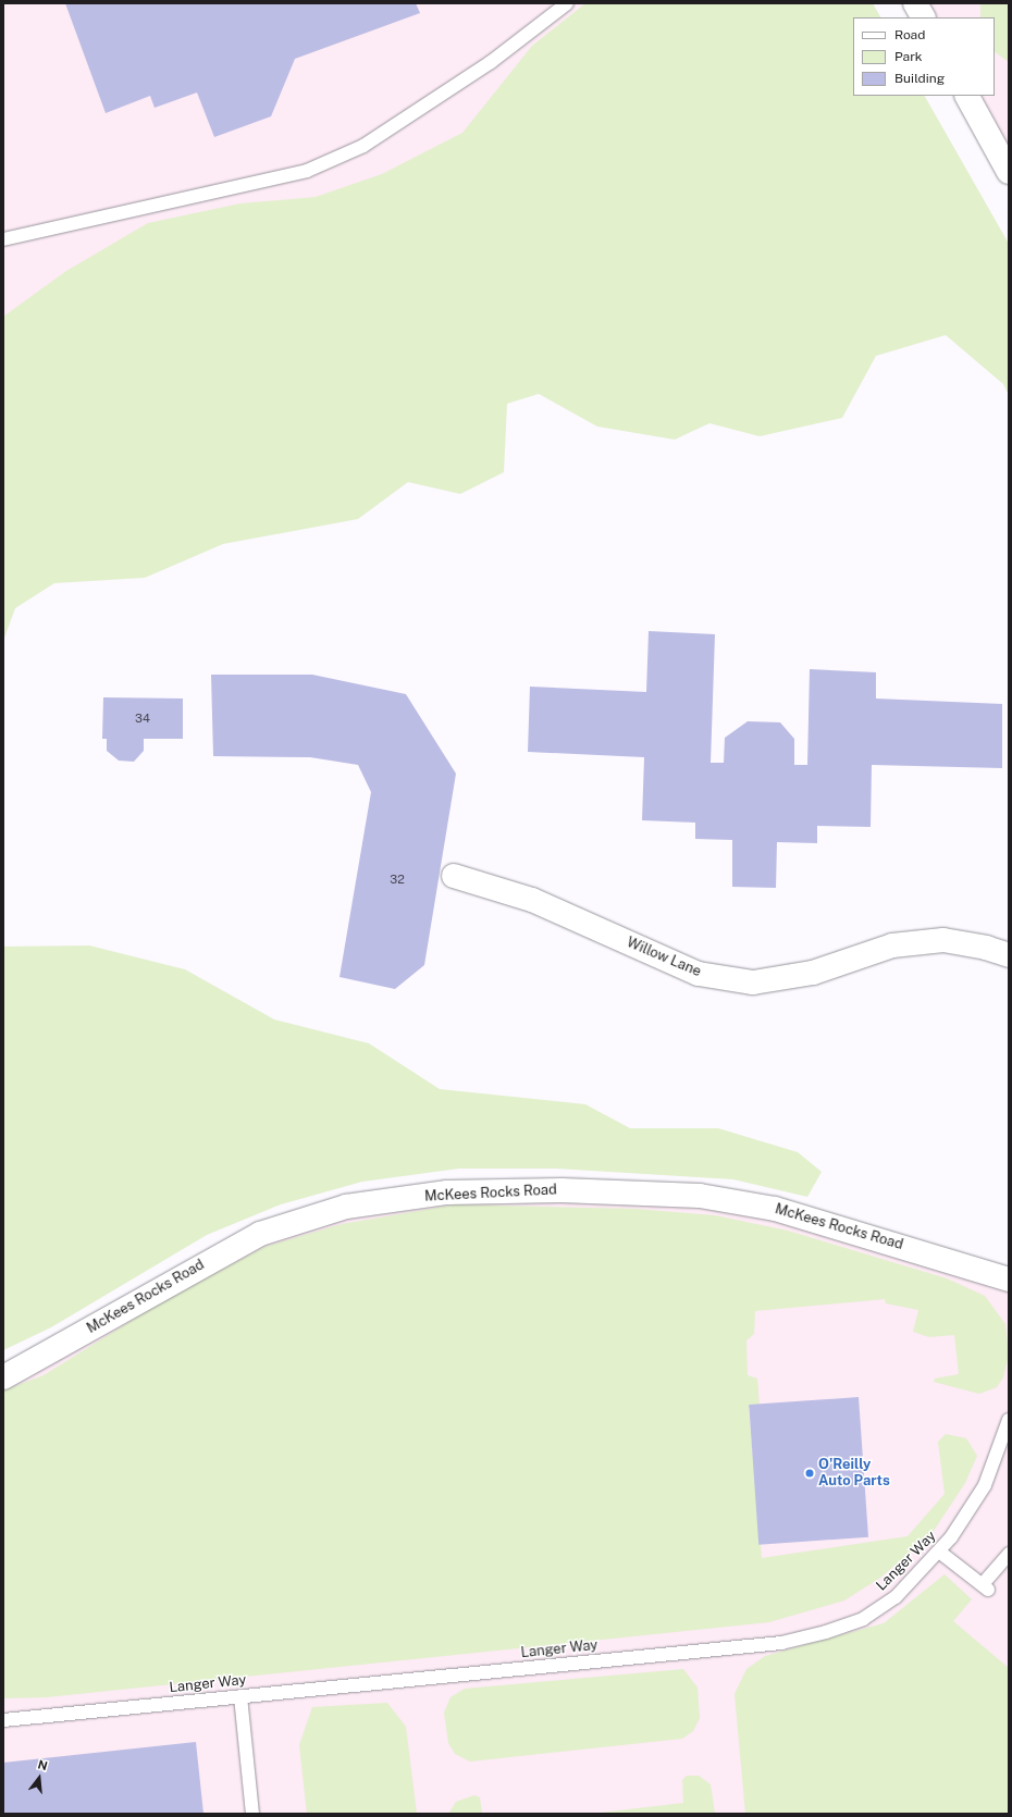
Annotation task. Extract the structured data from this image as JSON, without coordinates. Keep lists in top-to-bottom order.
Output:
{
  "streets": {
    "street": ["Willow Lane", "McKees Rocks Road"],
    "lane": ["Langer Way"]
  },
  "places": ["O'Reilly Auto Parts"],
  "house_numbers": ["34", "32"],
  "legend": ["Road", "Park", "Building"],
  "north": "top"
}
